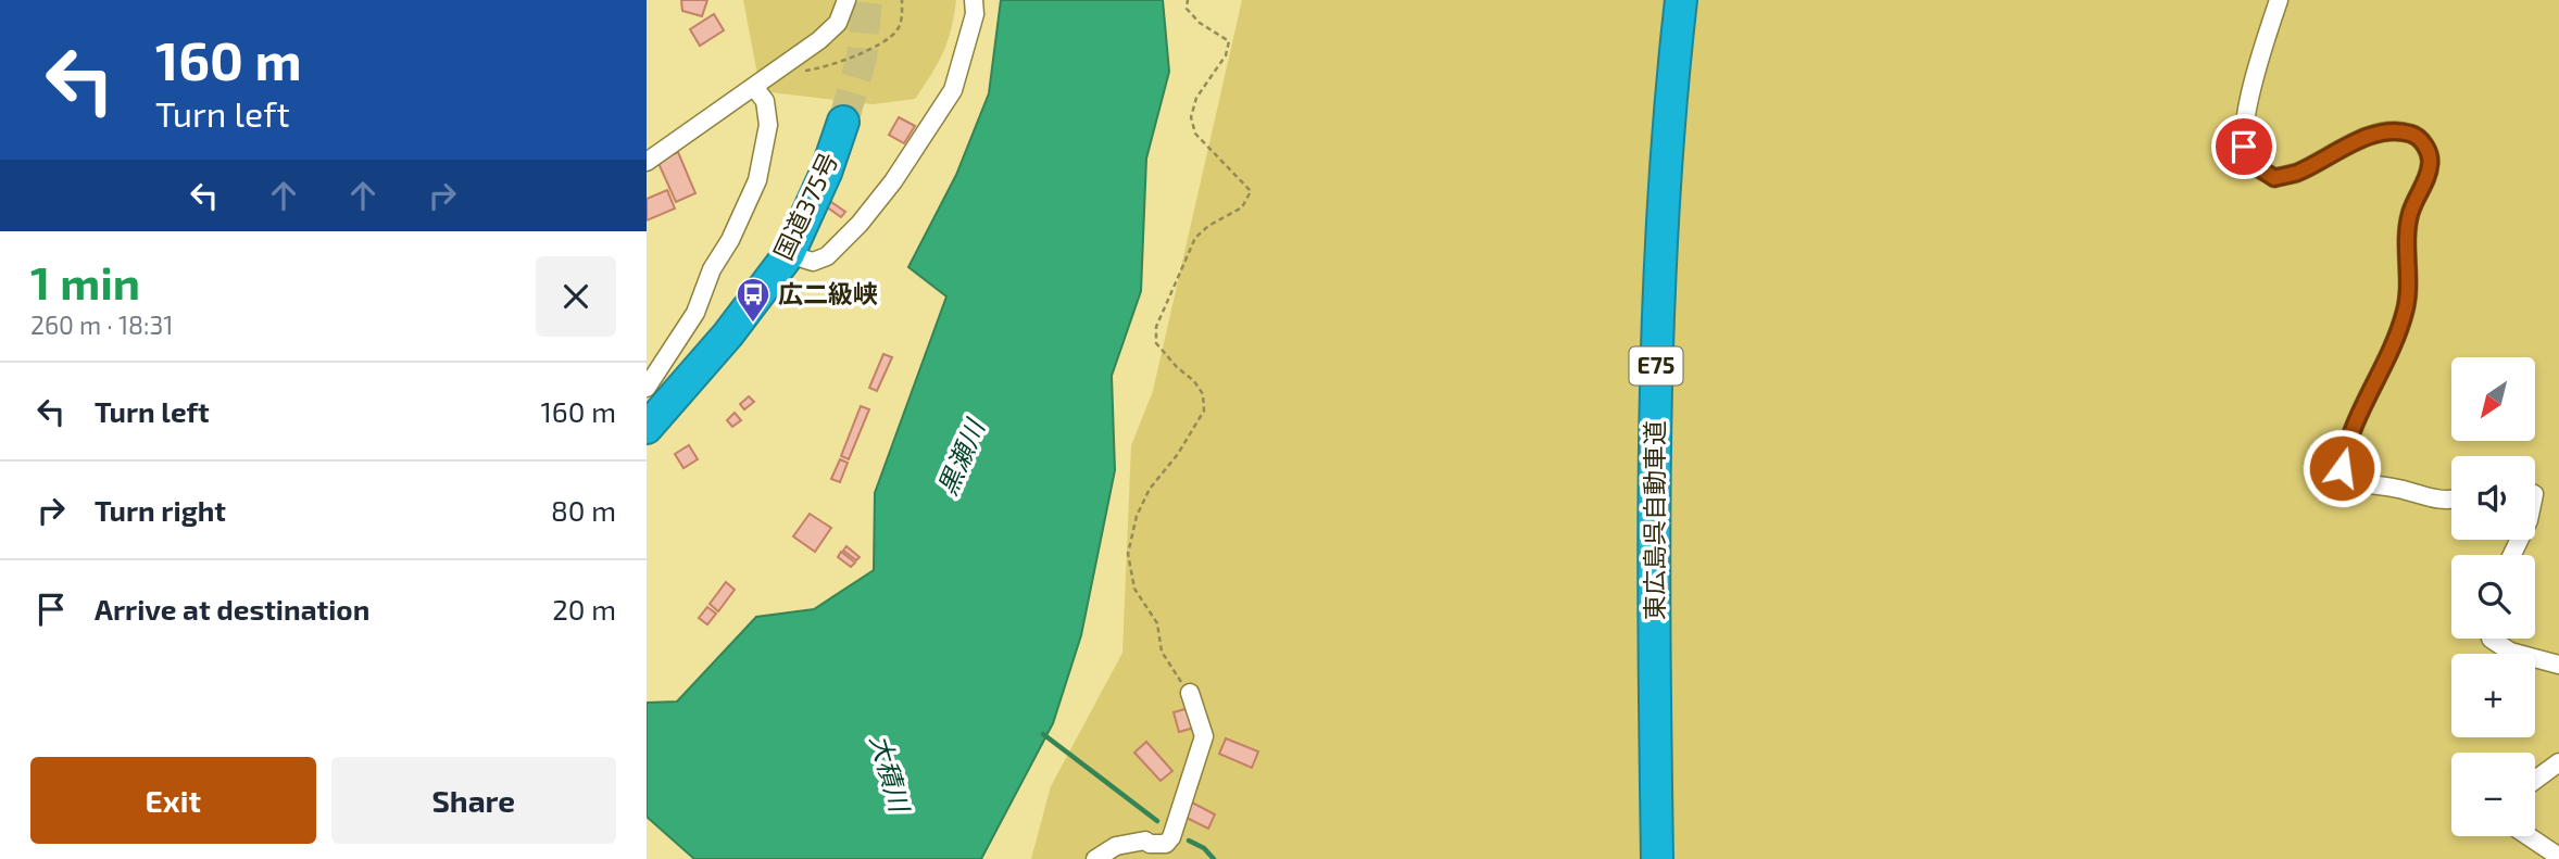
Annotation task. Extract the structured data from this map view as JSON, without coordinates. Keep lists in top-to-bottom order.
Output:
{
  "streets": {
    "highway": ["国道375号", "E75", "東広島呉自動車道"]
  },
  "water": ["黒瀬川", "大積川"],
  "places": {
    "bus stop": ["広二級峡"]
  },
  "north": "bottom left",
  "page": {
    "turn": ["160 m", "Turn left"],
    "heading": ["1 min", "260 m · 18:31"],
    "map_buttons": ["+", "−"],
    "list": [
      {
        "name": "Turn left",
        "value": "160 m"
      },
      {
        "name": "Turn right",
        "value": "80 m"
      },
      {
        "name": "Arrive at destination",
        "value": "20 m"
      }
    ],
    "buttons": ["Exit", "Share"]
  }
}
